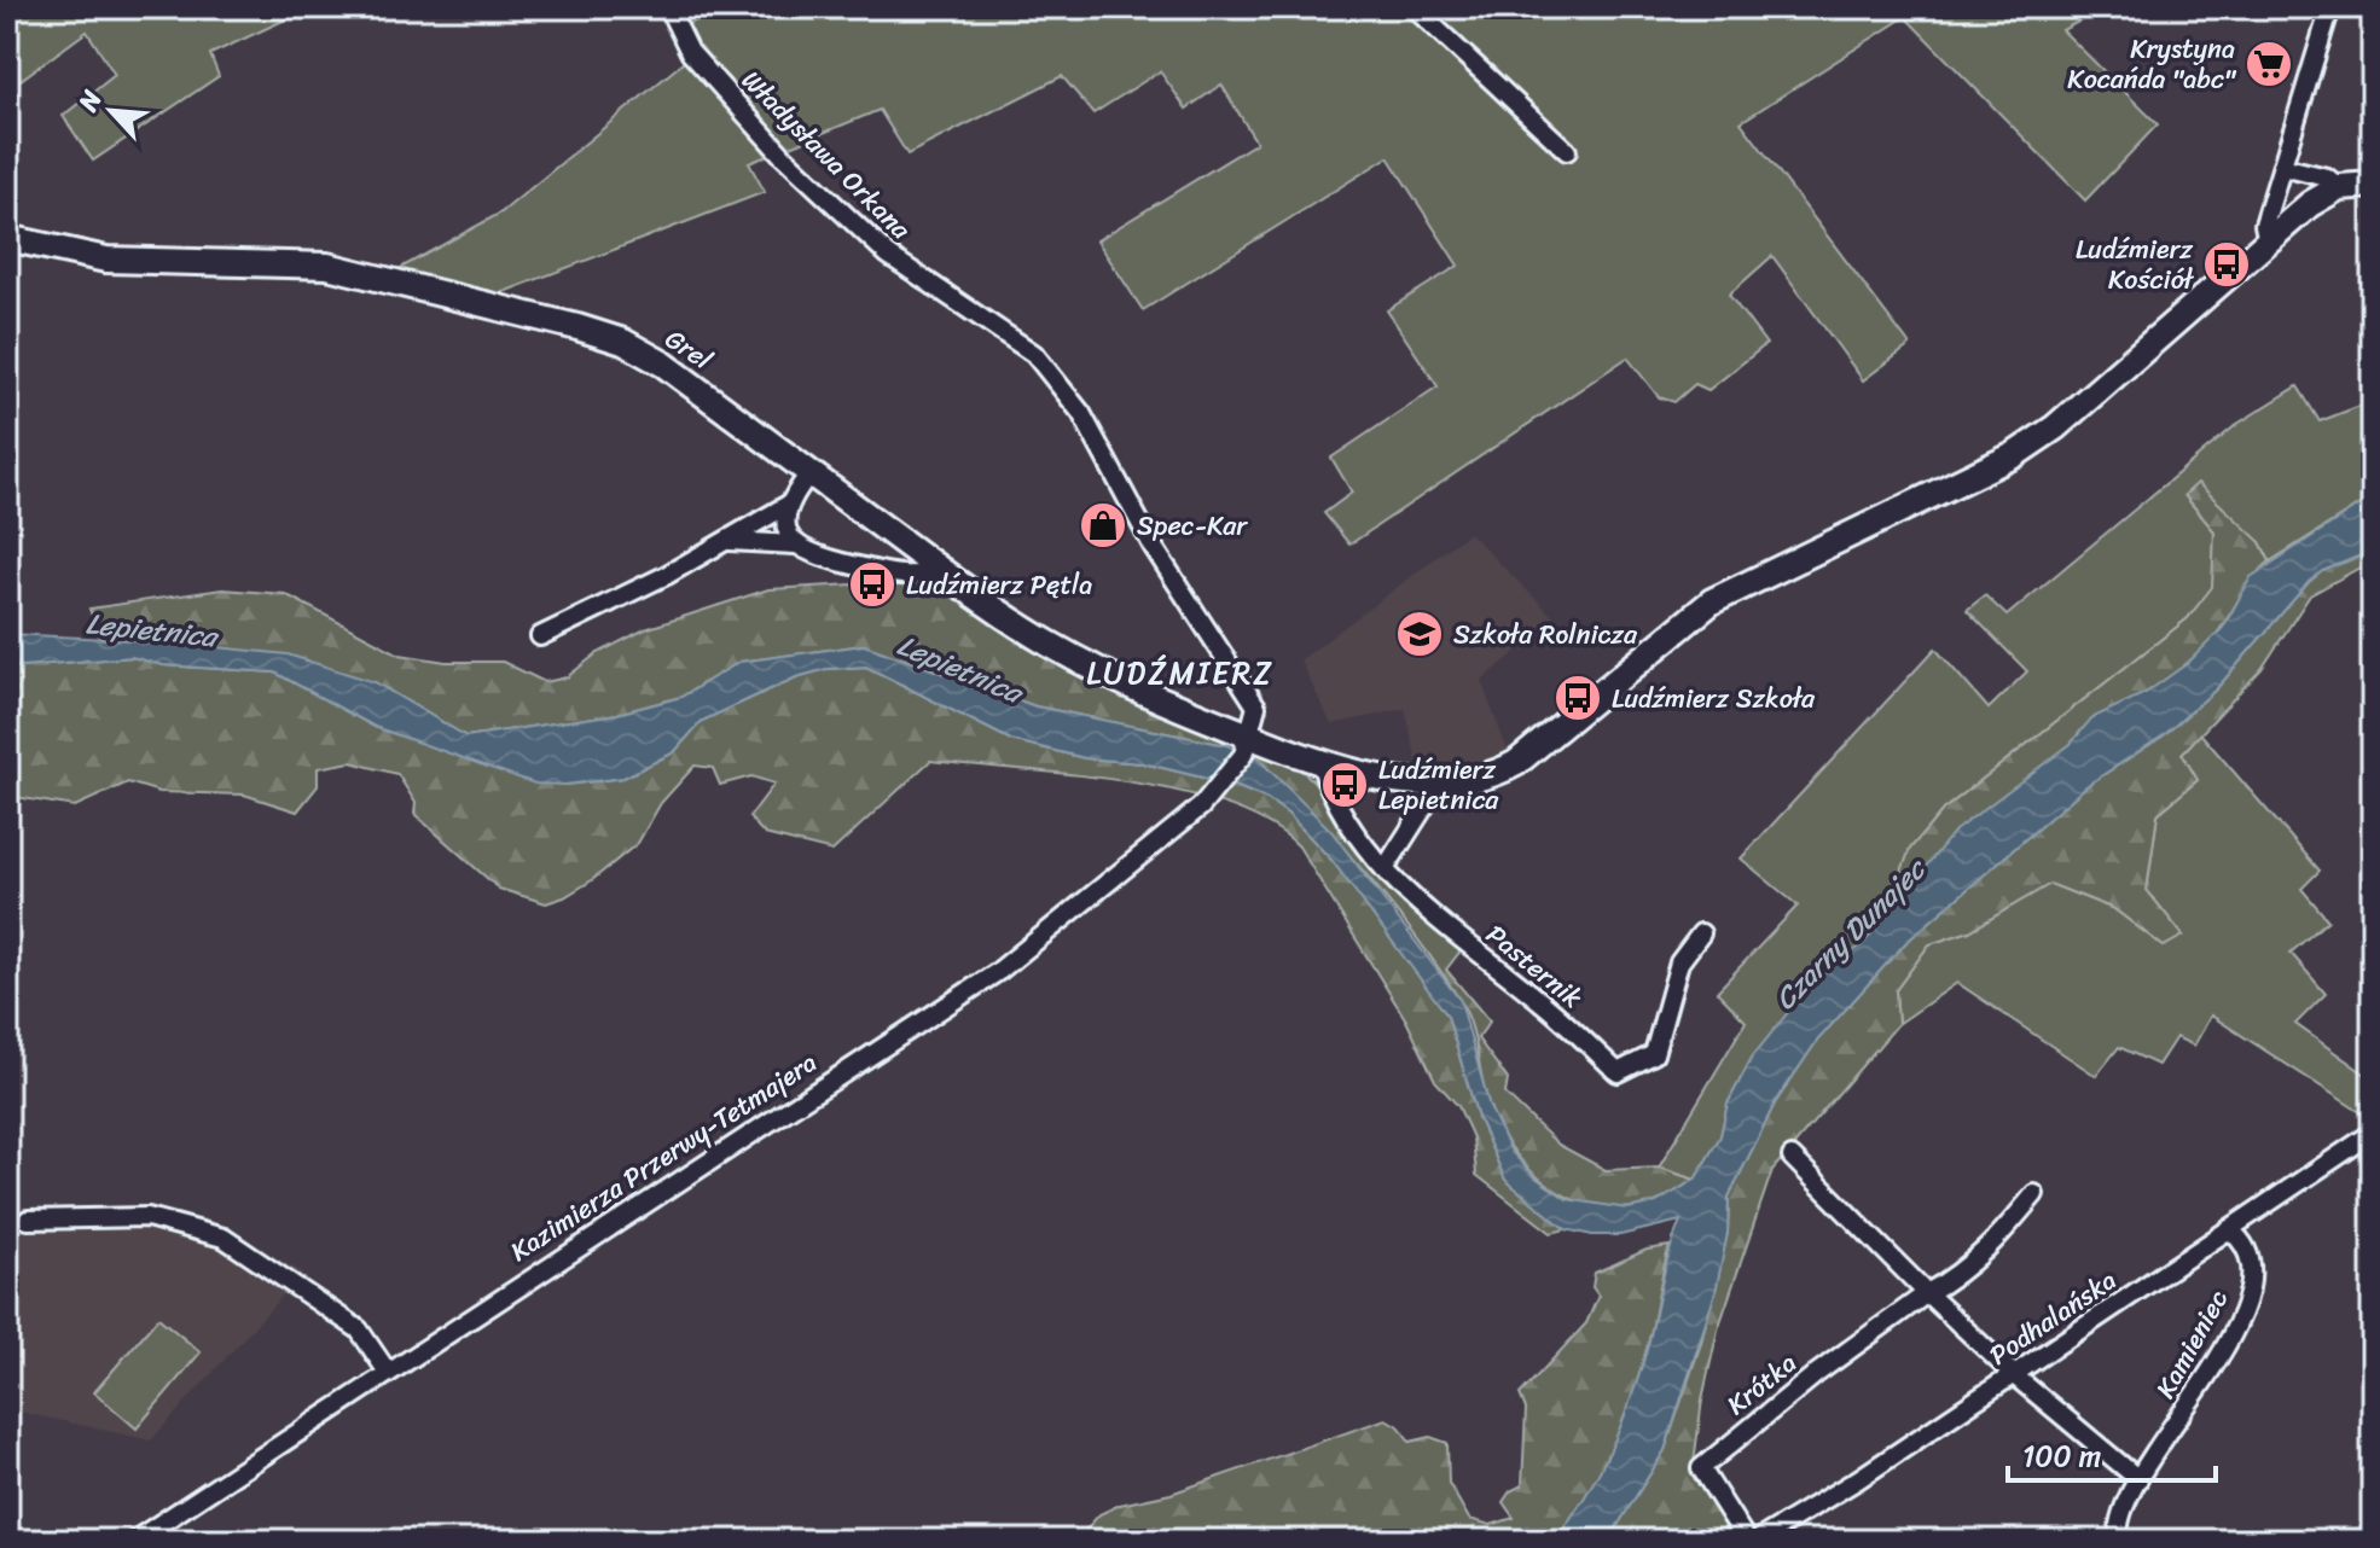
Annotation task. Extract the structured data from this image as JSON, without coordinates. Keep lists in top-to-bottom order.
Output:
{
  "streets": {
    "street": [
      "Władysława Orkana",
      "Grel",
      "Pasternik",
      "Kazimierza Przerwy-Tetmajera",
      "Podhalańska",
      "Kamieniec",
      "Krótka"
    ]
  },
  "crossings": [
    ["Władysława Orkana", "Grel"],
    ["Władysława Orkana", "Kazimierza Przerwy-Tetmajera"],
    ["Grel", "Kazimierza Przerwy-Tetmajera"],
    ["Podhalańska", "Kamieniec"]
  ],
  "districts": ["LUDŹMIERZ"],
  "water": ["Lepietnica", "Czarny Dunajec"],
  "places": {
    "supermarket": ["Krystyna Kocańda \"abc\""],
    "bus stop": [
      "Ludźmierz Kościół",
      "Ludźmierz Pętla",
      "Ludźmierz Szkoła",
      "Ludźmierz Lepietnica"
    ],
    "shop": ["Spec-Kar"],
    "school or university": ["Szkoła Rolnicza"]
  },
  "scale_bar": "100 m",
  "north": "top left"
}
